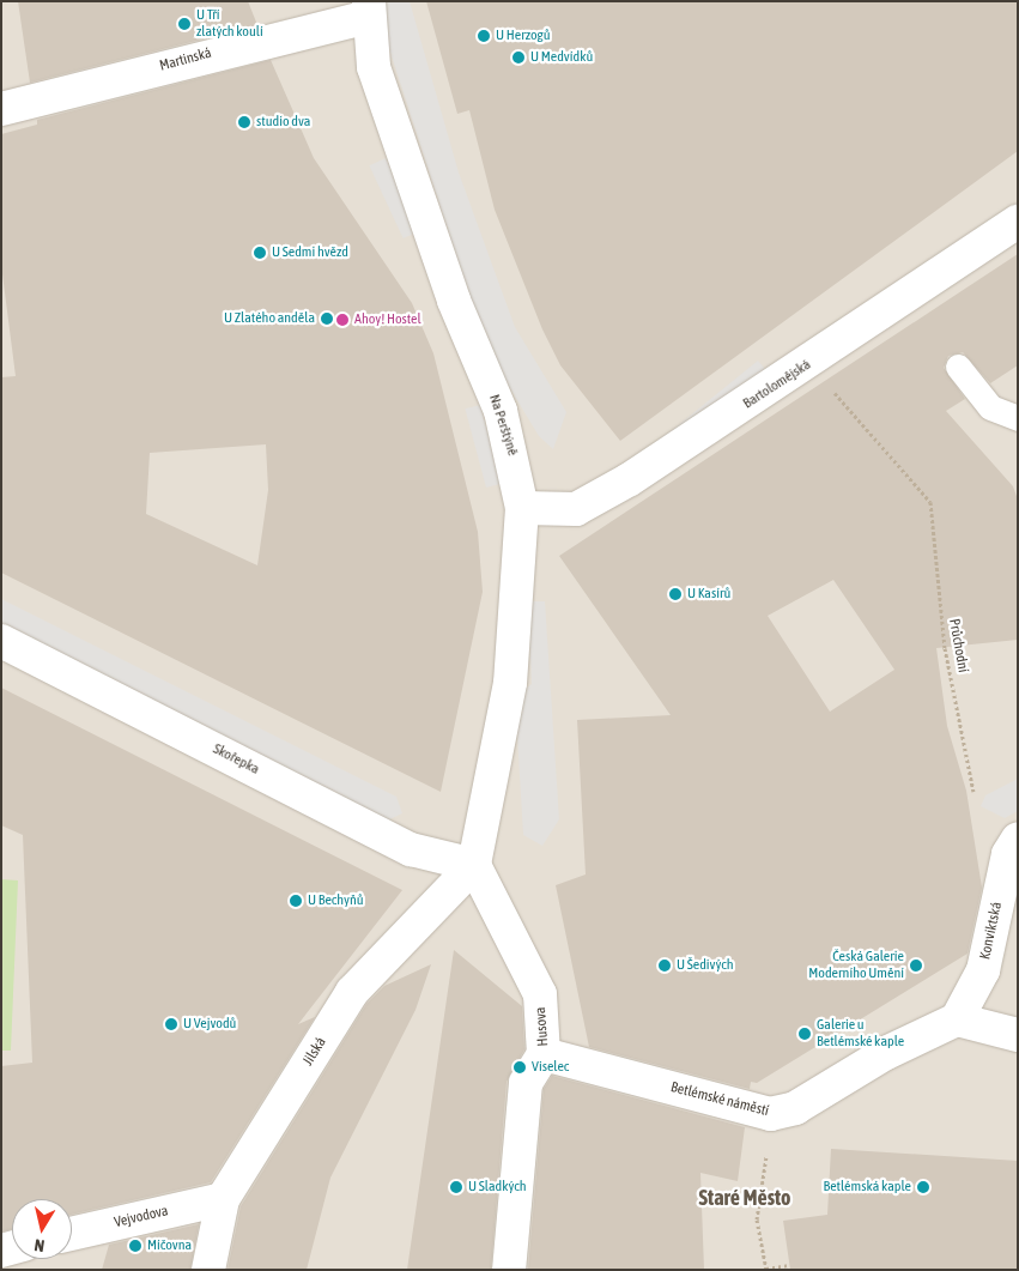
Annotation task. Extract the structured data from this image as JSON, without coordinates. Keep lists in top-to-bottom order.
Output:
{
  "streets": {
    "street": [
      "Martinská",
      "Bartolomějská",
      "Na Perštýně",
      "Skořepka",
      "Konviktská",
      "Husova",
      "Jilská",
      "Betlémské náměstí",
      "Vejvodova"
    ],
    "path": ["Průchodní"]
  },
  "crossings": [
    ["Martinská", "Na Perštýně"],
    ["Bartolomějská", "Na Perštýně"],
    ["Bartolomějská", "Průchodní"],
    ["Na Perštýně", "Skořepka"],
    ["Na Perštýně", "Husova"],
    ["Na Perštýně", "Jilská"],
    ["Skořepka", "Husova"],
    ["Skořepka", "Jilská"],
    ["Konviktská", "Betlémské náměstí"],
    ["Husova", "Jilská"],
    ["Husova", "Betlémské náměstí"],
    ["Jilská", "Vejvodova"]
  ],
  "districts": ["Staré Město"],
  "places": [
    "U Tří zlatých koulí",
    "U Herzogů",
    "U Medvídků",
    "studio dva",
    "U Sedmi hvězd",
    "U Zlatého anděla",
    "Ahoy! Hostel",
    "U Kasírů",
    "U Bechyňů",
    "U Šedivých",
    "Česká Galerie Moderního Umění",
    "U Vejvodů",
    "Galerie u Betlémské kaple",
    "Viselec",
    "U Sladkých",
    "Betlémská kaple",
    "Míčovna"
  ],
  "north": "bottom"
}
